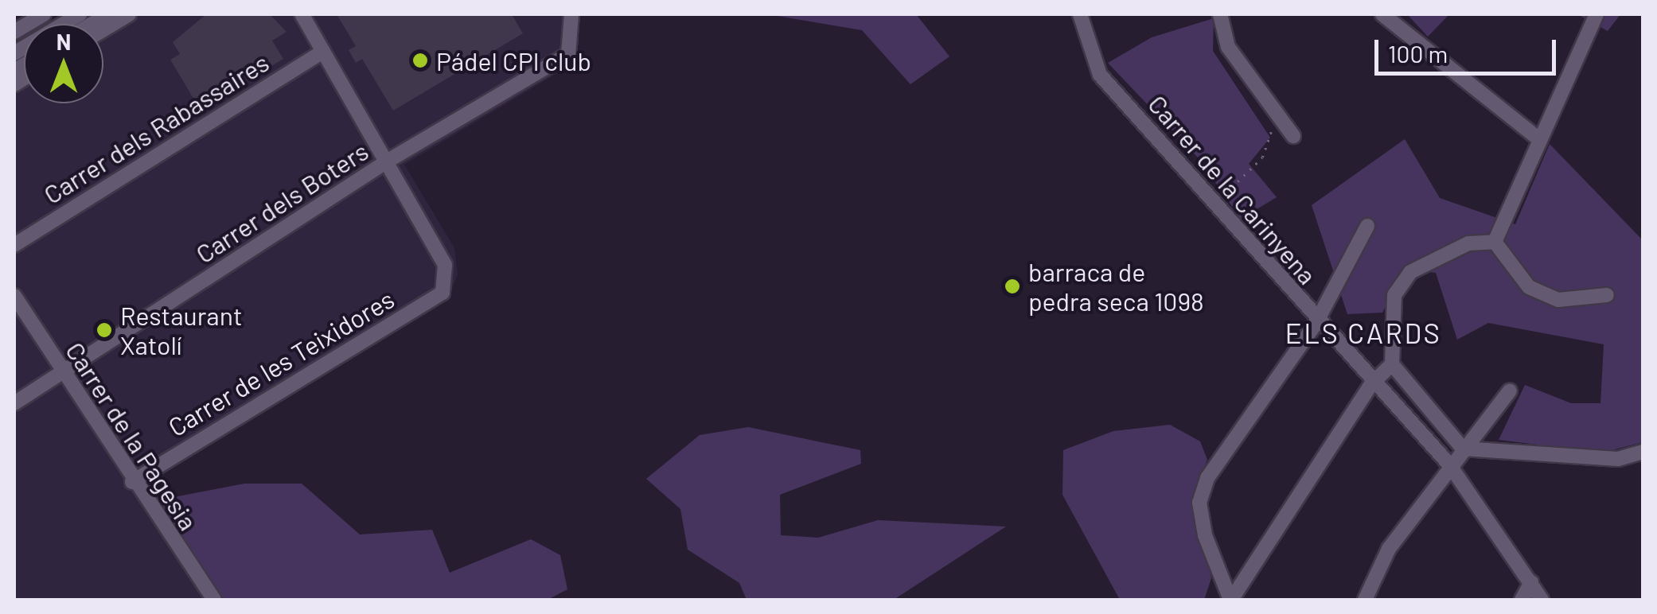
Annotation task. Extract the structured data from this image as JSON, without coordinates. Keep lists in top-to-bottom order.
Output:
{
  "streets": {
    "street": [
      "Carrer dels Rabassaires",
      "Carrer de la Carinyena",
      "Carrer dels Boters",
      "Carrer de les Teixidores",
      "Carrer de la Pagesia"
    ]
  },
  "crossings": [
    ["Carrer dels Boters", "Carrer de les Teixidores"],
    ["Carrer dels Boters", "Carrer de la Pagesia"],
    ["Carrer de les Teixidores", "Carrer de la Pagesia"]
  ],
  "districts": ["ELS CARDS"],
  "places": ["Pádel CPI club", "barraca de pedra seca 1098", "Restaurant Xatolí"],
  "scale_bar": "100 m",
  "north": "top"
}
